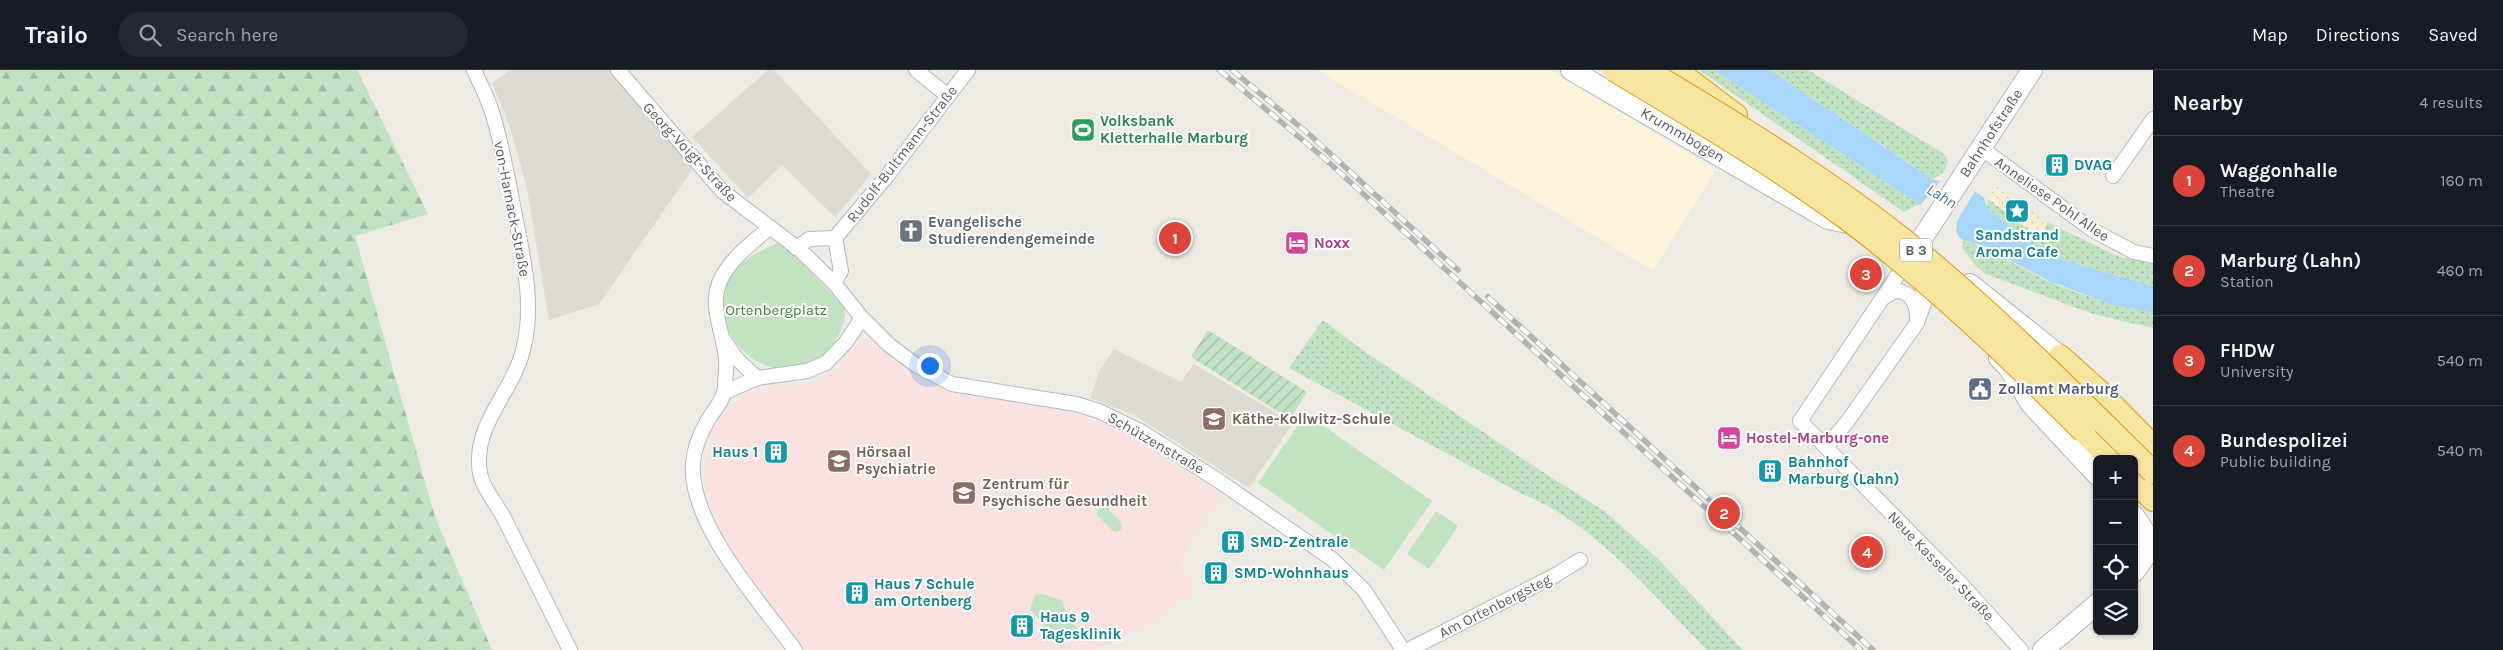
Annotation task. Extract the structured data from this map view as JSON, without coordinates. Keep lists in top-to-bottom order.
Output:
{
  "streets": {
    "highway": ["B 3"],
    "main road": ["Krummbogen", "Bahnhofstraße"],
    "street": [
      "Georg-Voigt-Straße",
      "Rudolf-Bultmann-Straße",
      "Anneliese Pohl Allee",
      "von-Harnack-Straße",
      "Schützenstraße",
      "Neue Kasseler Straße",
      "Am Ortenbergsteg"
    ]
  },
  "crossings": [
    ["Krummbogen", "Bahnhofstraße"],
    ["Bahnhofstraße", "Anneliese Pohl Allee"],
    ["Bahnhofstraße", "Neue Kasseler Straße"],
    ["Georg-Voigt-Straße", "Schützenstraße"],
    ["Schützenstraße", "Am Ortenbergsteg"]
  ],
  "water": ["Lahn"],
  "parks": ["Ortenbergplatz"],
  "places": {
    "sports": ["Volksbank Kletterhalle Marburg"],
    "building": [
      "DVAG",
      "Haus 1",
      "Bahnhof Marburg (Lahn)",
      "SMD-Zentrale",
      "SMD-Wohnhaus",
      "Haus 7 Schule am Ortenberg",
      "Haus 9 Tagesklinik"
    ],
    "place": ["Sandstrand Aroma Cafe"],
    "church": ["Evangelische Studierendengemeinde"],
    "hotel": ["Noxx", "Hostel-Marburg-one"],
    "public building": ["Zollamt Marburg"],
    "school or university": ["Käthe-Kollwitz-Schule", "Hörsaal Psychiatrie", "Zentrum für Psychische Gesundheit"]
  },
  "page": {
    "header": "Trailo",
    "search": "Search here",
    "nav": ["Map", "Directions", "Saved"],
    "heading": ["Nearby", "4 results"],
    "list": [
      {
        "mark": "1",
        "name": "Waggonhalle",
        "note": "Theatre",
        "value": "160 m"
      },
      {
        "mark": "2",
        "name": "Marburg (Lahn)",
        "note": "Station",
        "value": "460 m"
      },
      {
        "mark": "3",
        "name": "FHDW",
        "note": "University",
        "value": "540 m"
      },
      {
        "mark": "4",
        "name": "Bundespolizei",
        "note": "Public building",
        "value": "540 m"
      }
    ],
    "pins": [
      "1",
      "3",
      "2",
      "4"
    ],
    "map_buttons": ["+", "−"]
  }
}
